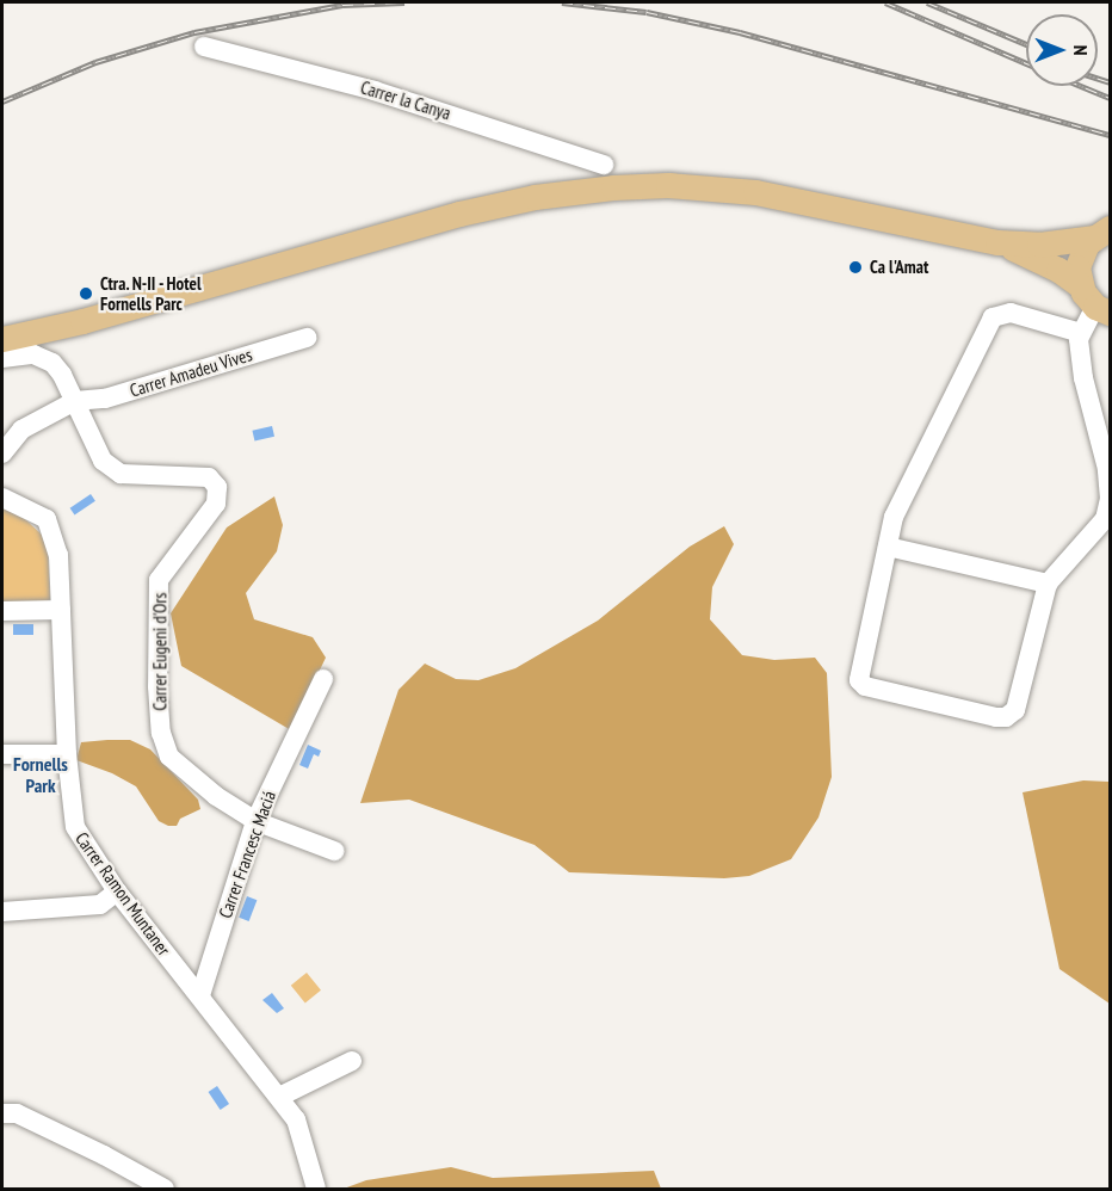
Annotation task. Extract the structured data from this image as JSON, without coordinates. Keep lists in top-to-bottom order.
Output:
{
  "streets": {
    "street": [
      "Carrer la Canya",
      "Carrer Amadeu Vives",
      "Carrer Eugeni d'Ors",
      "Carrer Francesc Maciá",
      "Carrer Ramon Muntaner"
    ]
  },
  "crossings": [
    ["Carrer Amadeu Vives", "Carrer Eugeni d'Ors"],
    ["Carrer Eugeni d'Ors", "Carrer Francesc Maciá"],
    ["Carrer Francesc Maciá", "Carrer Ramon Muntaner"]
  ],
  "districts": ["Fornells Park"],
  "places": ["Ca l'Amat", "Ctra. N-II - Hotel Fornells Parc"],
  "north": "right"
}
